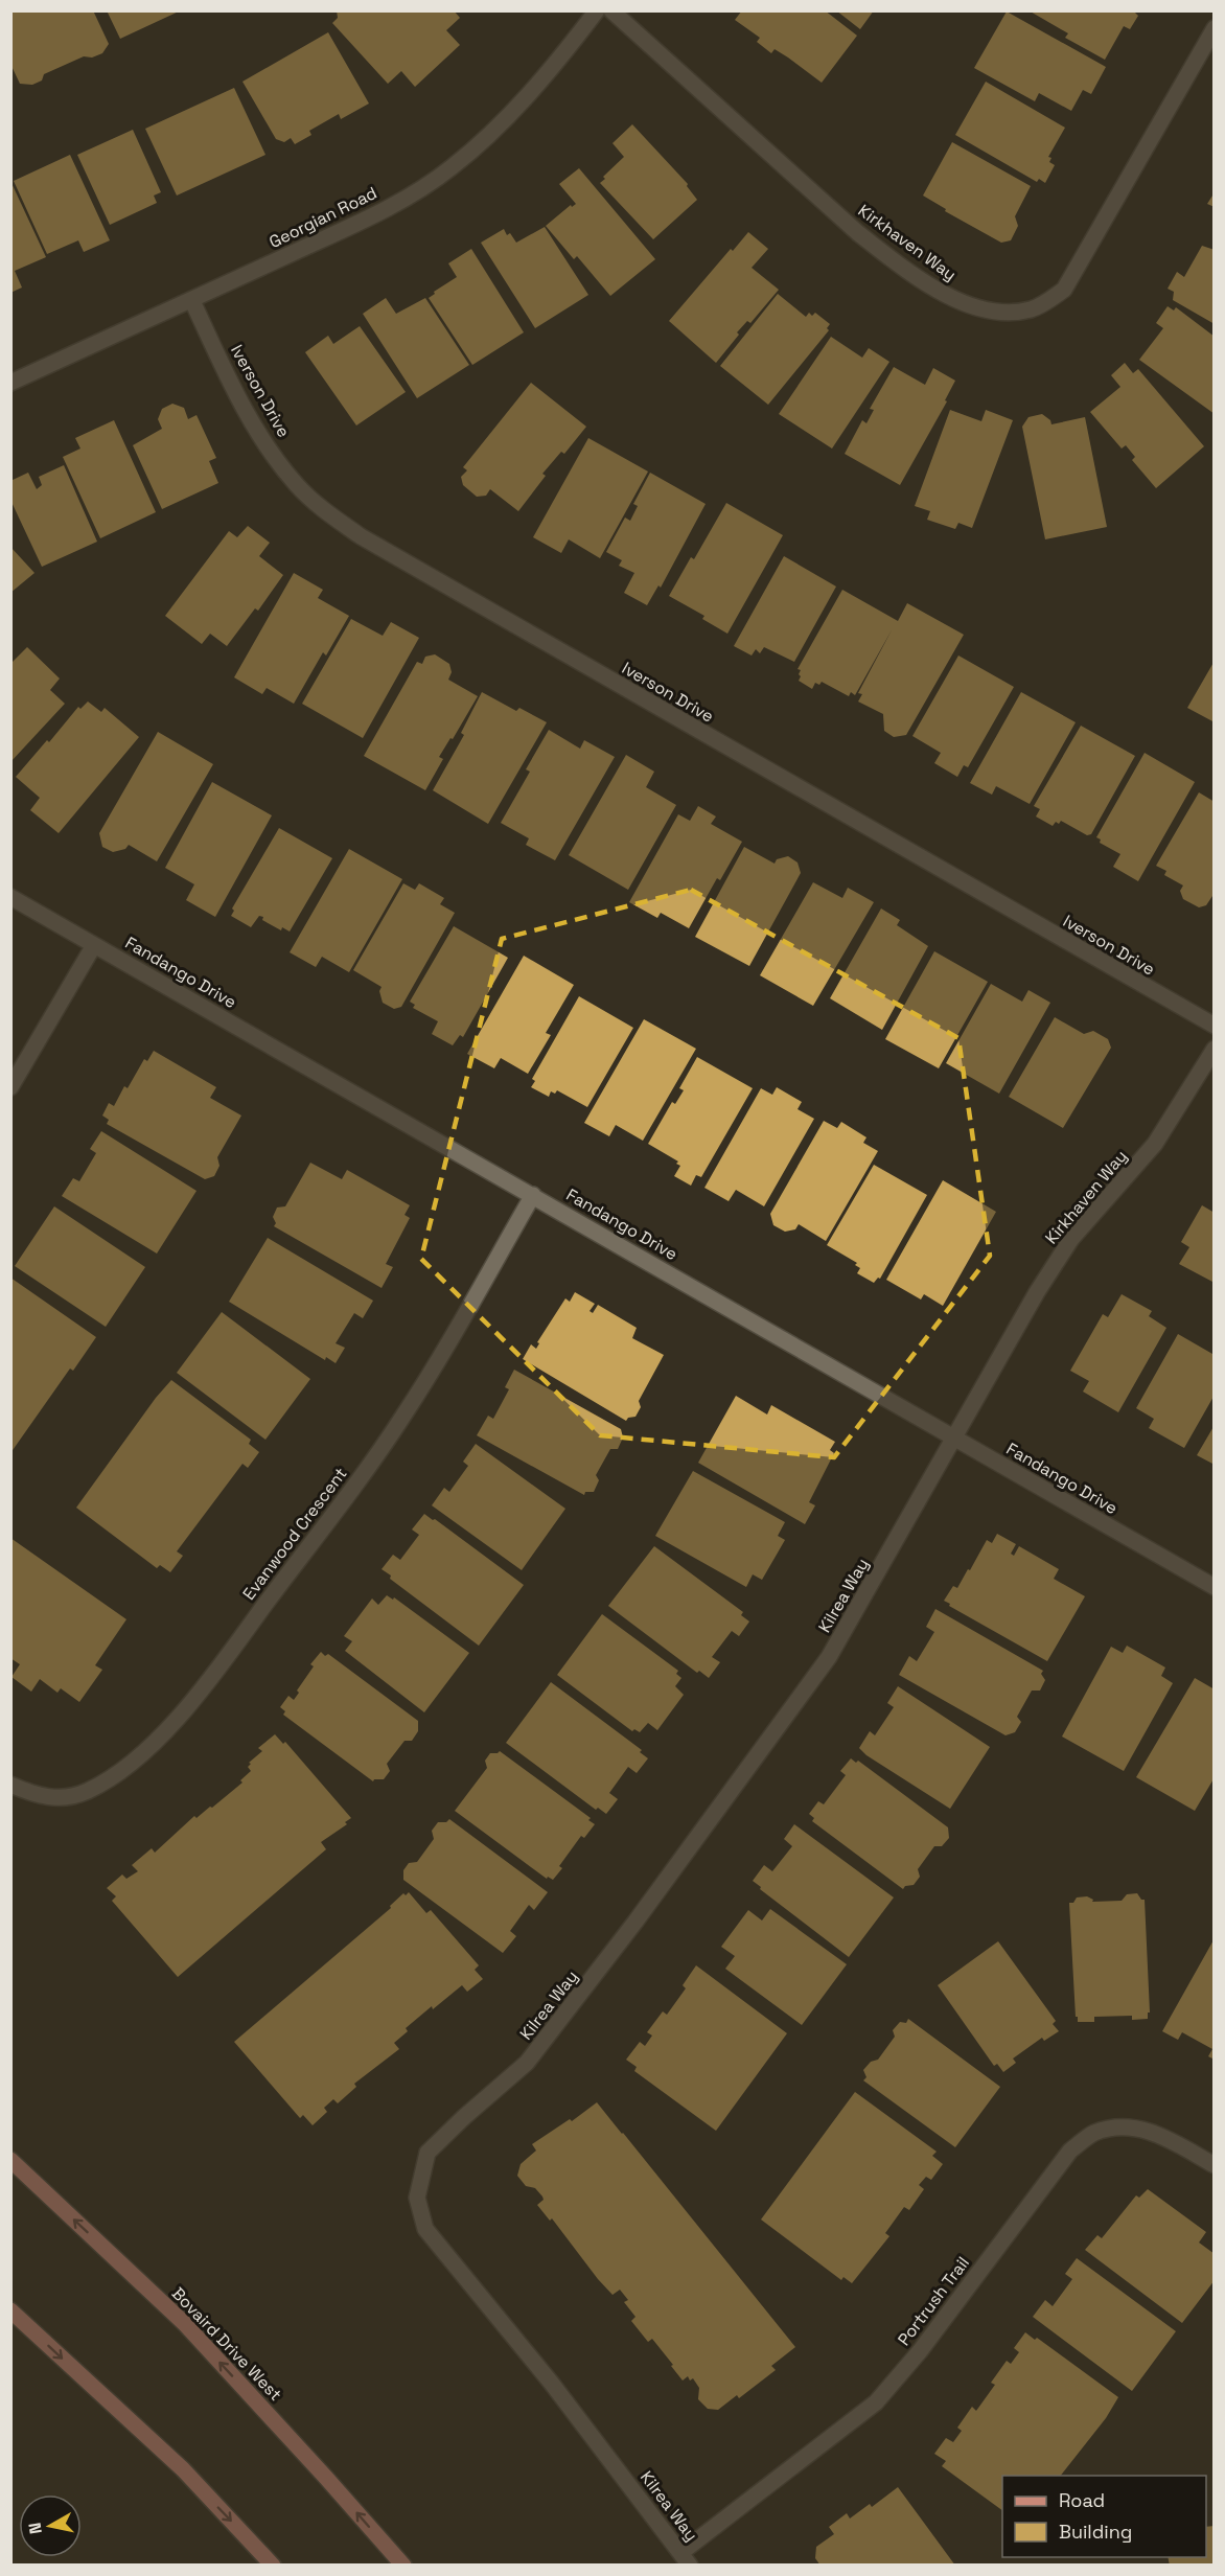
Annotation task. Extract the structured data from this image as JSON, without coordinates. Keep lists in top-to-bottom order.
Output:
{
  "streets": {
    "main road": ["Bovaird Drive West"],
    "street": [
      "Georgian Road",
      "Kirkhaven Way",
      "Iverson Drive",
      "Fandango Drive",
      "Evanwood Crescent",
      "Kilrea Way",
      "Portrush Trail"
    ]
  },
  "crossings": [
    ["Georgian Road", "Iverson Drive"],
    ["Kirkhaven Way", "Fandango Drive"],
    ["Kirkhaven Way", "Kilrea Way"],
    ["Fandango Drive", "Evanwood Crescent"],
    ["Fandango Drive", "Kilrea Way"],
    ["Kilrea Way", "Portrush Trail"]
  ],
  "legend": ["Road", "Building"],
  "north": "left"
}
